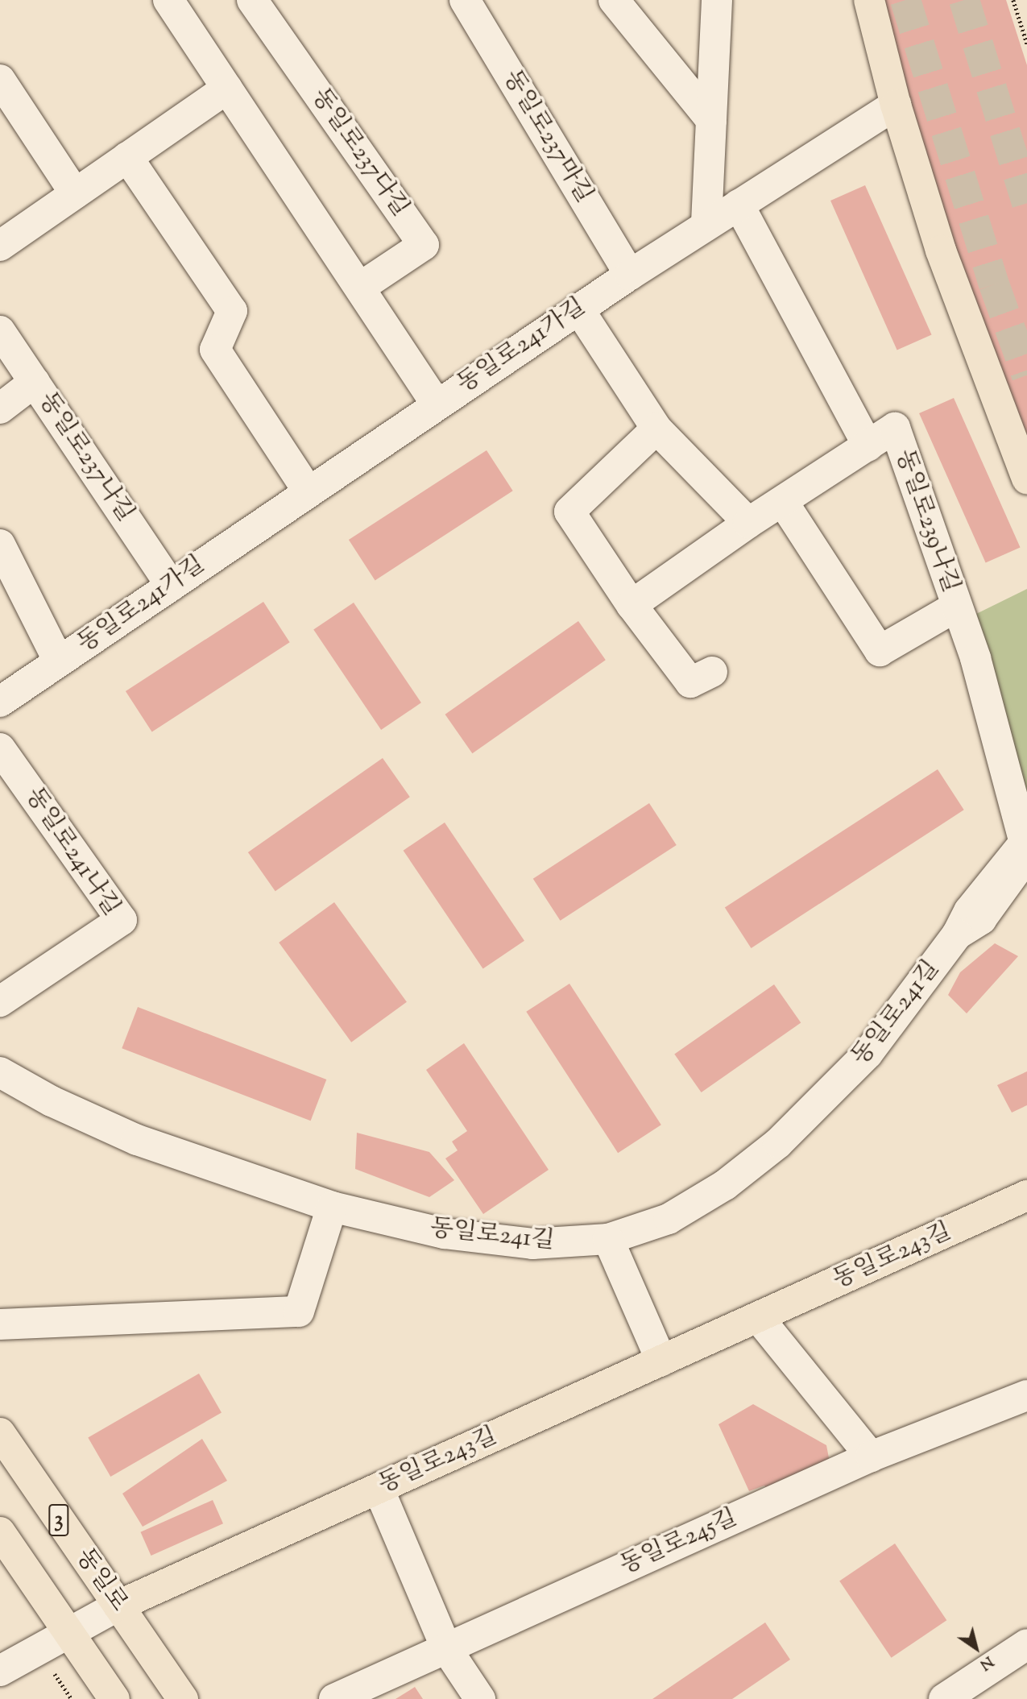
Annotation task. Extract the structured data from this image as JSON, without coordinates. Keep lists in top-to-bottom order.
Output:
{
  "streets": {
    "main road": ["동일로243길", "3", "동일로"],
    "street": [
      "동일로237마길",
      "동일로237다길",
      "동일로241가길",
      "동일로237나길",
      "동일로239나길",
      "동일로241나길",
      "동일로241길",
      "동일로245길"
    ]
  },
  "crossings": [
    ["동일로237마길", "동일로241가길"],
    ["동일로241가길", "동일로237나길"],
    ["동일로241가길", "동일로239나길"],
    ["동일로239나길", "동일로241길"],
    ["동일로243길", "동일로"]
  ],
  "north": "bottom right"
}
